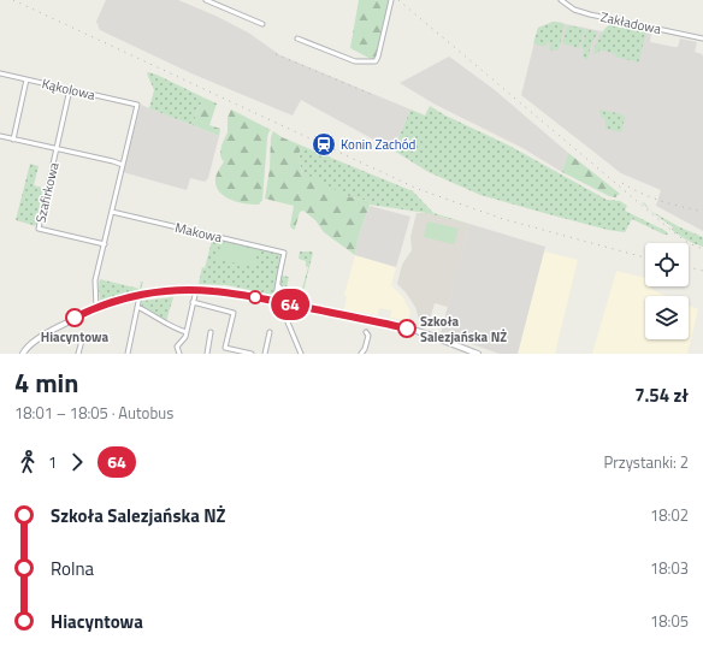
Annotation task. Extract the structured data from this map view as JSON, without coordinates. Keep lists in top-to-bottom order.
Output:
{
  "streets": {
    "street": [
      "Zakładowa",
      "Kąkolowa",
      "Szafirkowa",
      "Makowa"
    ]
  },
  "crossings": [
    ["Kąkolowa", "Szafirkowa"]
  ],
  "places": {
    "station": ["Konin Zachód"],
    "other": ["Hiacyntowa", "Szkoła Salezjańska NŻ"]
  },
  "lines": ["bus line 64"],
  "page": {
    "on_map": "64",
    "heading": ["4 min", "18:01 – 18:05 · Autobus", "7.54 zł"],
    "legs": ["1", "64", "Przystanki: 2"],
    "list": [
      {
        "name": "Szkoła Salezjańska NŻ",
        "value": "18:02"
      },
      {
        "name": "Rolna",
        "value": "18:03"
      },
      {
        "name": "Hiacyntowa",
        "value": "18:05"
      }
    ]
  }
}
